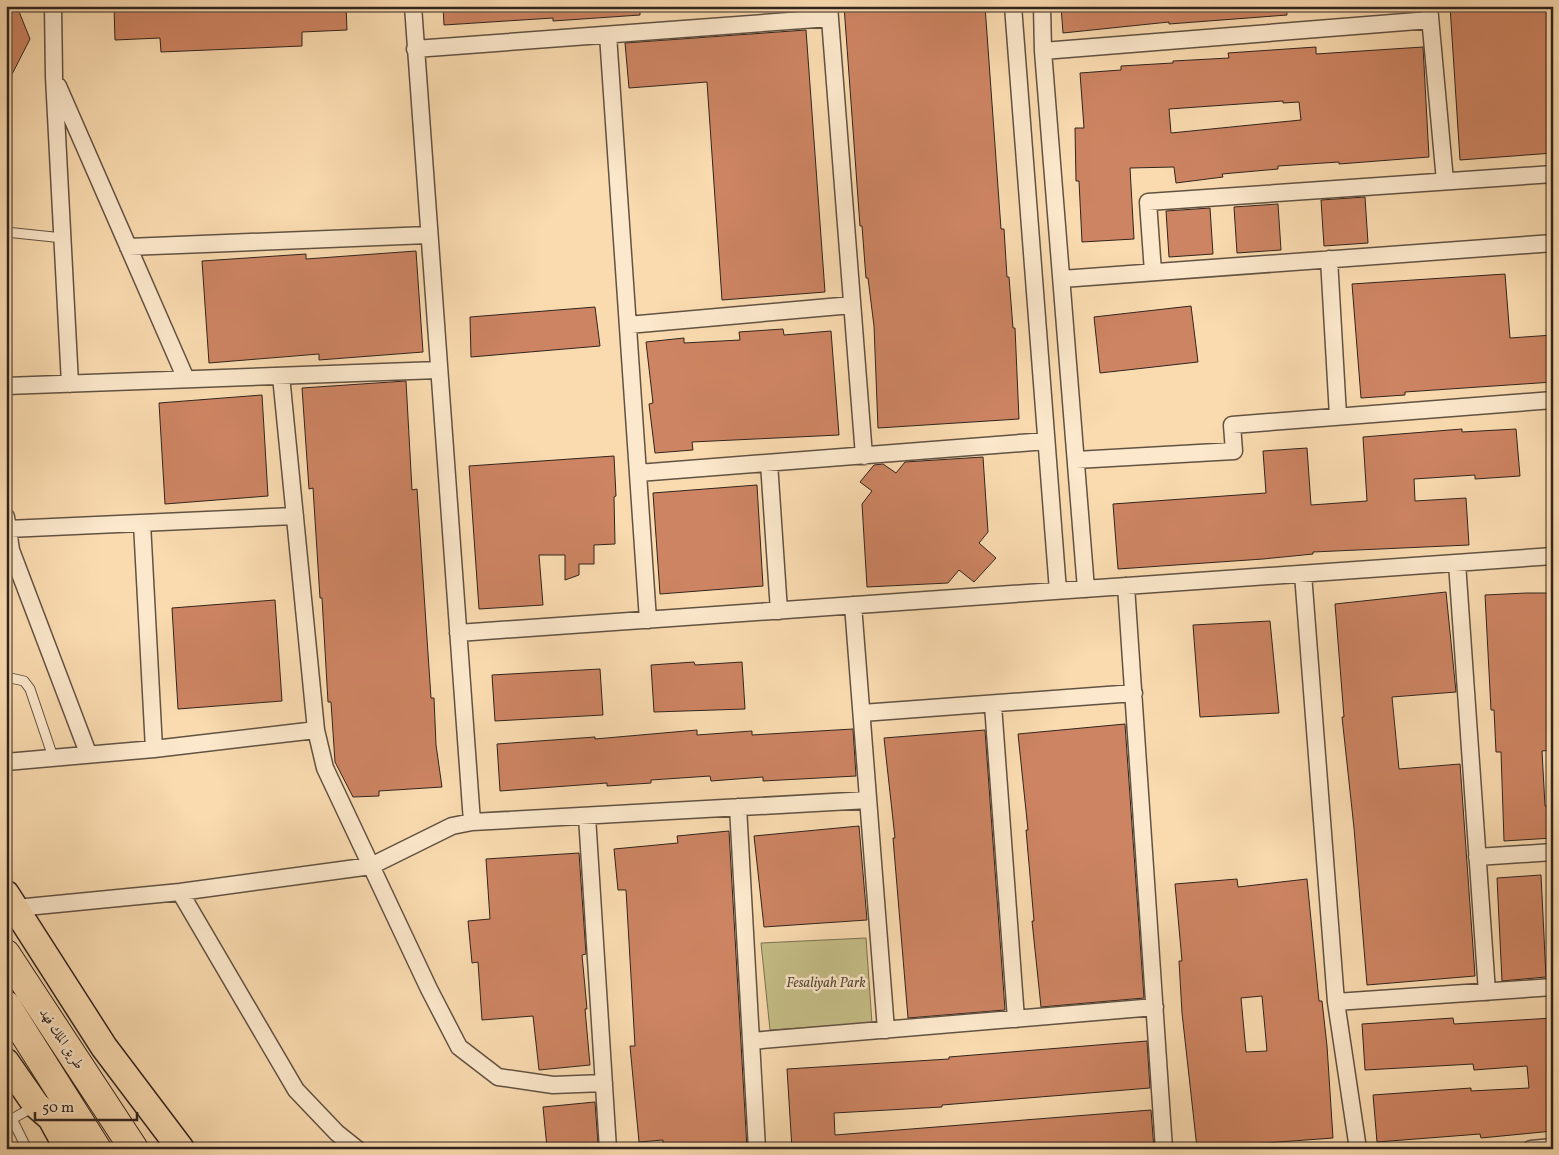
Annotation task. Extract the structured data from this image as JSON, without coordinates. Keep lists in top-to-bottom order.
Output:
{
  "streets": {
    "highway": ["طريق الملك فهد"]
  },
  "parks": ["Fesaliyah Park"],
  "scale_bar": "50 m"
}
